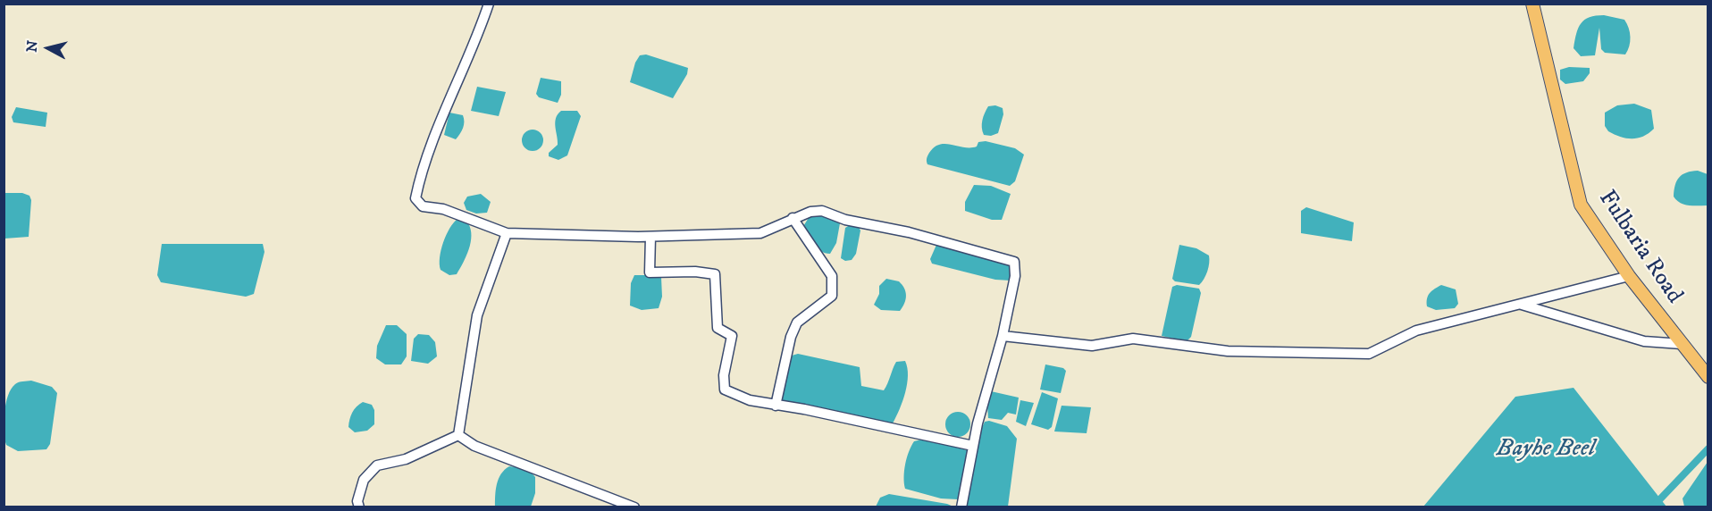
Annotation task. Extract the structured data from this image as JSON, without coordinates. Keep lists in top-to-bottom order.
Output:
{
  "streets": {
    "main road": ["Fulbaria Road"]
  },
  "water": ["Bayhe Beel"],
  "north": "left"
}
